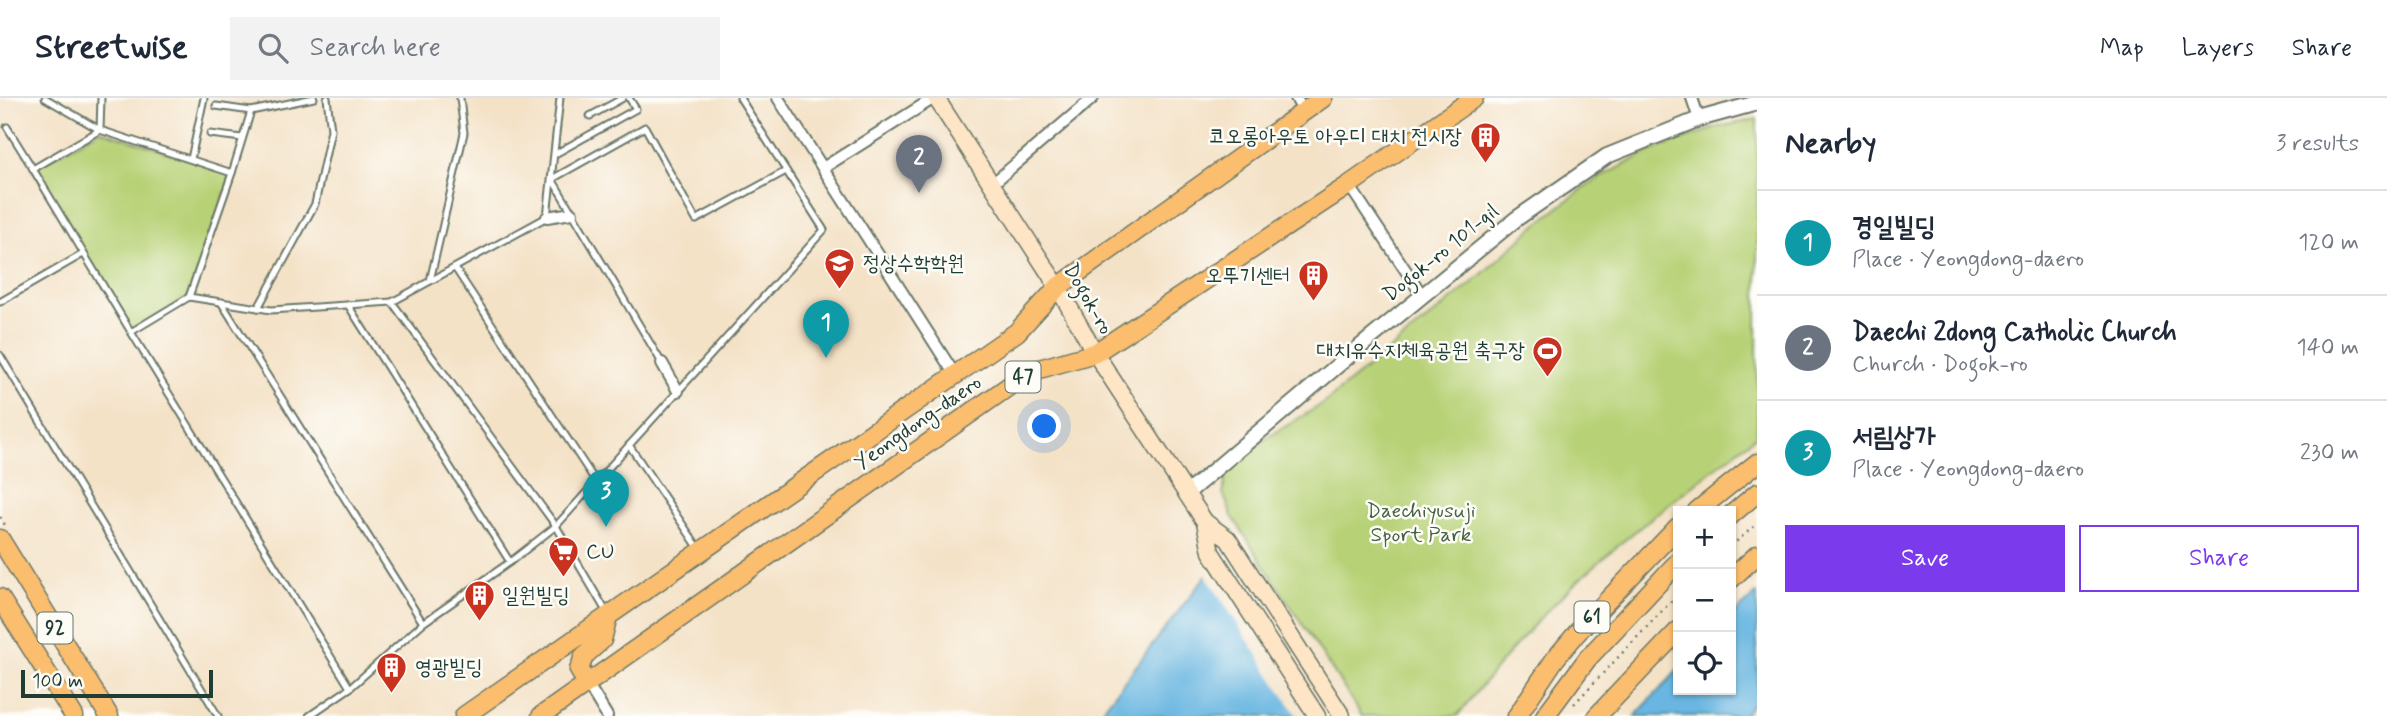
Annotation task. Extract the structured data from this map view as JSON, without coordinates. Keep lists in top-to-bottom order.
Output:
{
  "streets": {
    "main road": [
      "Dogok-ro",
      "47",
      "Yeongdong-daero",
      "61",
      "92"
    ],
    "street": ["Dogok-ro 101-gil"]
  },
  "crossings": [
    ["Dogok-ro 101-gil", "Dogok-ro"],
    ["Dogok-ro", "Yeongdong-daero"]
  ],
  "parks": ["Daechiyusuji Sport Park"],
  "places": {
    "building": [
      "코오롱아우토 아우디 대치 전시장",
      "오뚜기센터",
      "일원빌딩",
      "영광빌딩"
    ],
    "school or university": ["정상수학학원"],
    "sports": ["대치유수지체육공원 축구장"],
    "supermarket": ["CU"]
  },
  "scale_bar": "100 m",
  "page": {
    "header": "Streetwise",
    "search": "Search here",
    "nav": ["Map", "Layers", "Share"],
    "heading": ["Nearby", "3 results"],
    "pins": ["2", "1", "3"],
    "list": [
      {
        "mark": "1",
        "name": "경일빌딩",
        "note": "Place · Yeongdong-daero",
        "value": "120 m"
      },
      {
        "mark": "2",
        "name": "Daechi 2dong Catholic Church",
        "note": "Church · Dogok-ro",
        "value": "140 m"
      },
      {
        "mark": "3",
        "name": "서림상가",
        "note": "Place · Yeongdong-daero",
        "value": "230 m"
      }
    ],
    "buttons": ["Save", "Share"],
    "map_buttons": ["+", "−"],
    "scale": "100 m"
  }
}
